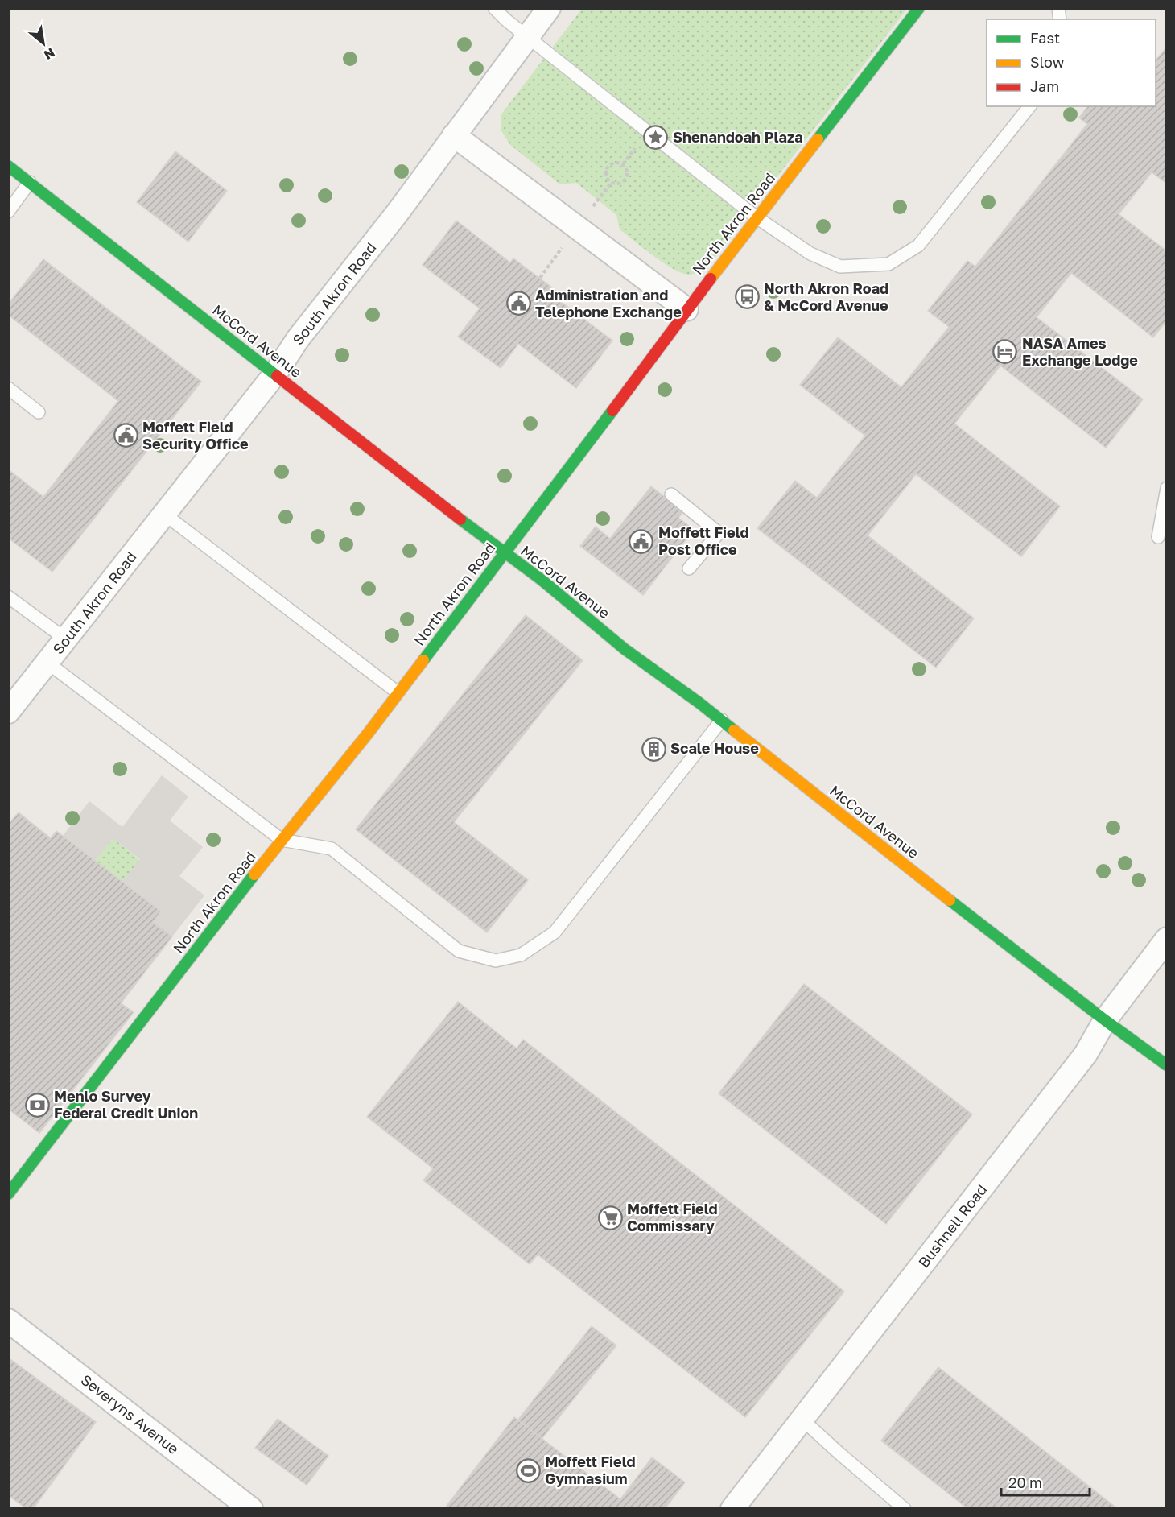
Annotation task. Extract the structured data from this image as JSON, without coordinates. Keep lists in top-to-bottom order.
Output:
{
  "streets": {
    "street": [
      "North Akron Road",
      "South Akron Road",
      "McCord Avenue",
      "Bushnell Road",
      "Severyns Avenue"
    ]
  },
  "crossings": [
    ["North Akron Road", "McCord Avenue"],
    ["South Akron Road", "McCord Avenue"],
    ["McCord Avenue", "Bushnell Road"]
  ],
  "places": {
    "place": ["Shenandoah Plaza"],
    "bus stop": ["North Akron Road & McCord Avenue"],
    "public building": ["Administration and Telephone Exchange", "Moffett Field Security Office", "Moffett Field Post Office"],
    "hotel": ["NASA Ames Exchange Lodge"],
    "building": ["Scale House"],
    "bank": ["Menlo Survey Federal Credit Union"],
    "supermarket": ["Moffett Field Commissary"],
    "sports": ["Moffett Field Gymnasium"]
  },
  "legend": ["Fast", "Slow", "Jam"],
  "scale_bar": "20 m",
  "north": "bottom right"
}
